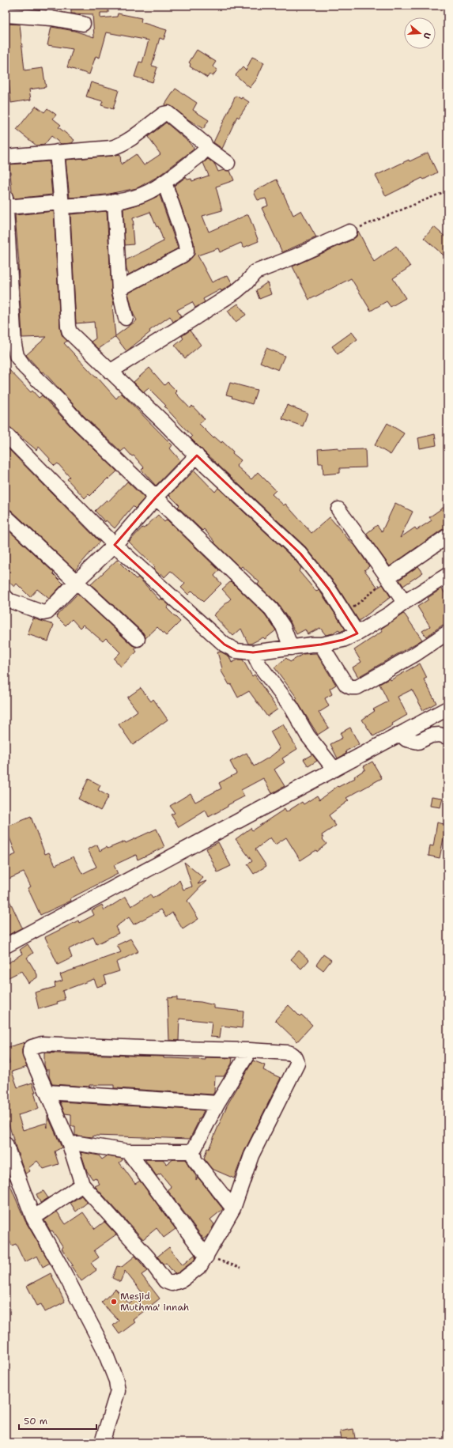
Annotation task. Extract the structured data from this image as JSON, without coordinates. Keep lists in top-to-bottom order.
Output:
{
  "places": ["Mesjid Muthma' innah"],
  "scale_bar": "50 m",
  "north": "right"
}
